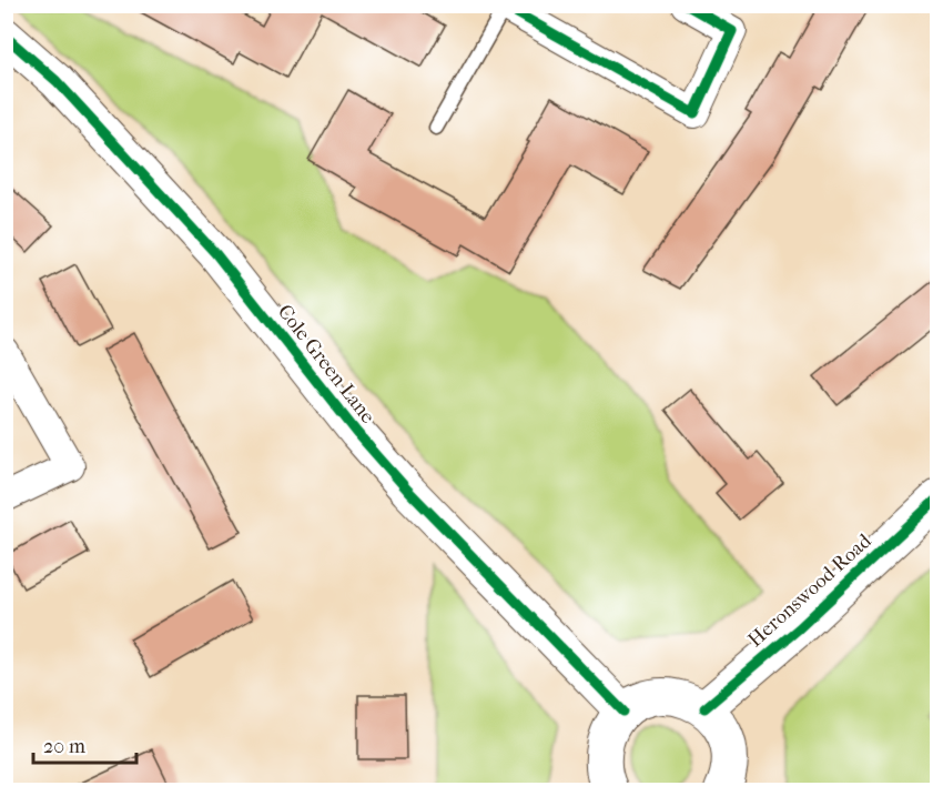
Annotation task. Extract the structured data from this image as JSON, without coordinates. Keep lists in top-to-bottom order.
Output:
{
  "streets": {
    "street": ["Cole Green Lane", "Heronswood Road"]
  },
  "scale_bar": "20 m"
}
